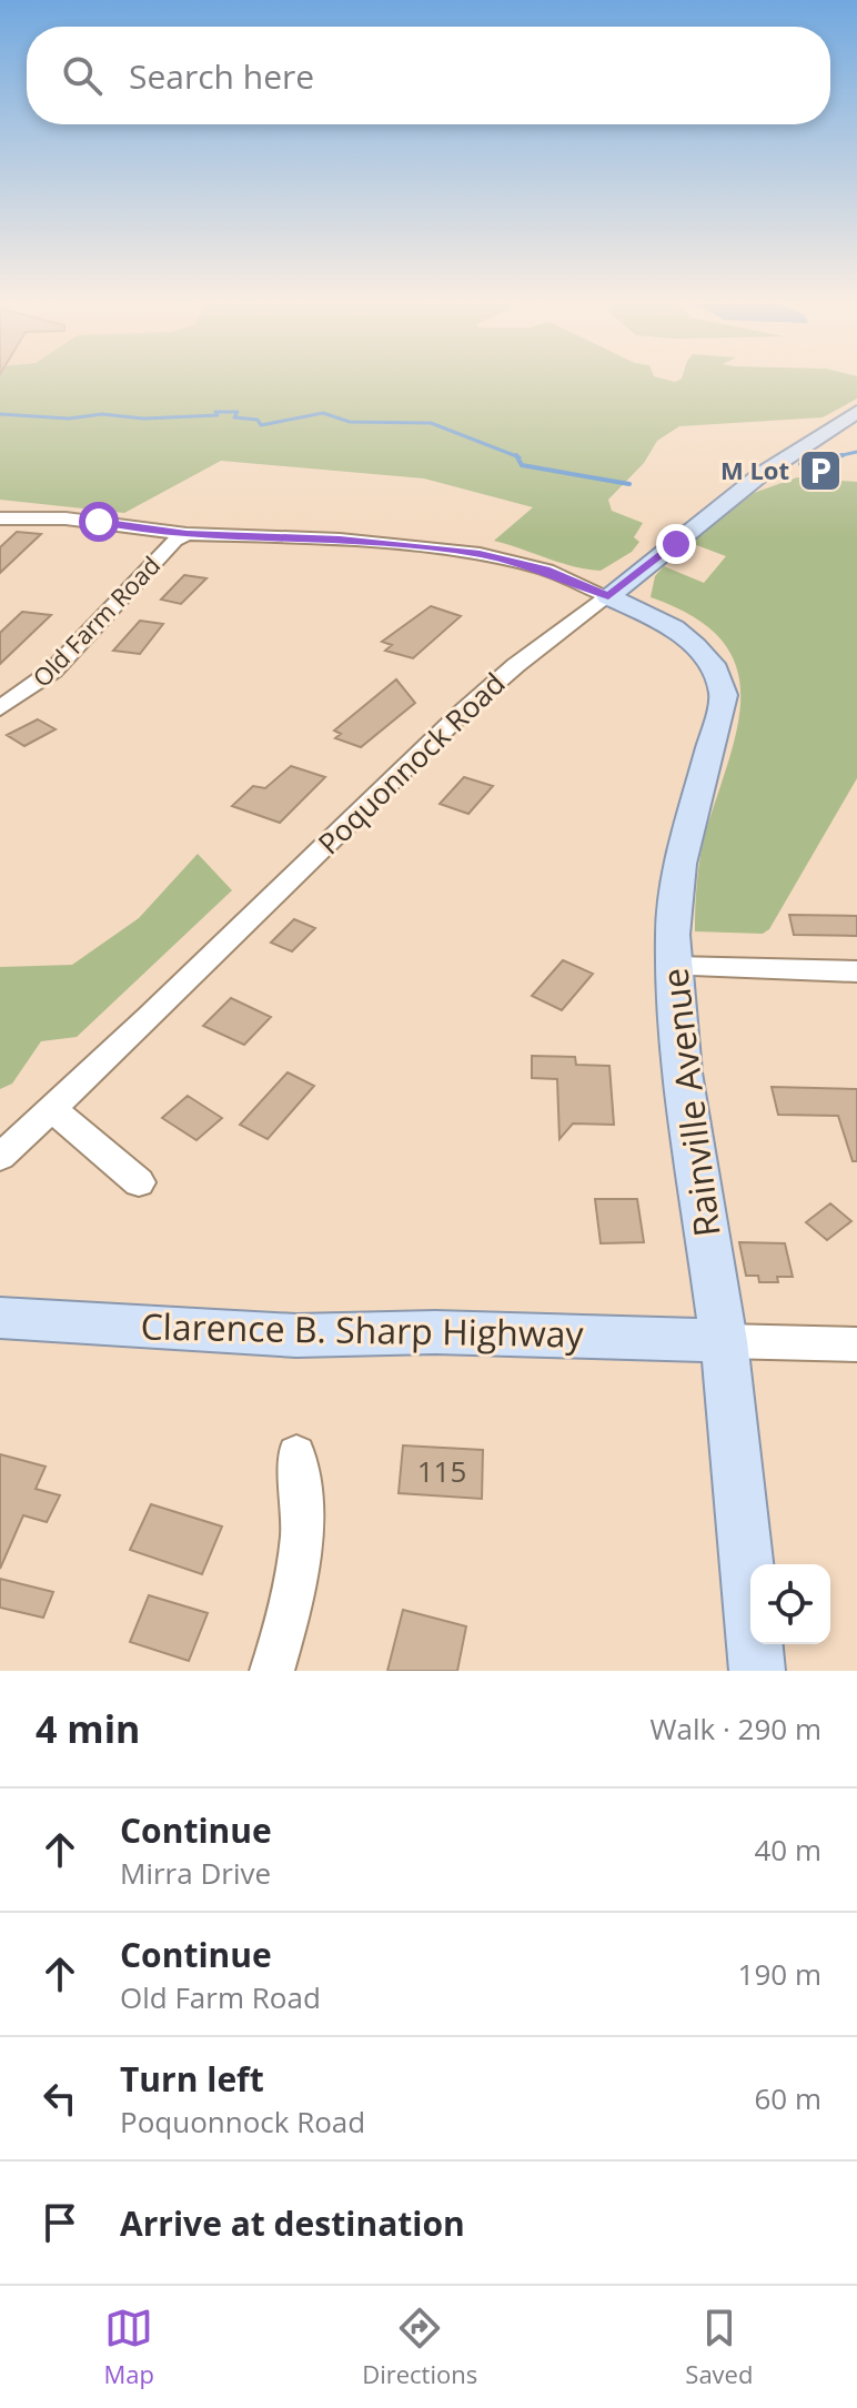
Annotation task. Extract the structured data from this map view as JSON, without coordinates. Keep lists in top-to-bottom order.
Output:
{
  "streets": {
    "main road": ["Poquonnock Road", "Rainville Avenue", "Clarence B. Sharp Highway"],
    "street": ["Old Farm Road"]
  },
  "crossings": [
    ["Old Farm Road", "Poquonnock Road"],
    ["Old Farm Road", "Rainville Avenue"],
    ["Poquonnock Road", "Rainville Avenue"],
    ["Rainville Avenue", "Clarence B. Sharp Highway"]
  ],
  "places": {
    "parking": ["M Lot"]
  },
  "house_numbers": ["115"],
  "page": {
    "search": "Search here",
    "heading": ["4 min", "Walk · 290 m"],
    "list": [
      ["Continue", "Mirra Drive", "40 m"],
      ["Continue", "Old Farm Road", "190 m"],
      ["Turn left", "Poquonnock Road", "60 m"],
      "Arrive at destination"
    ],
    "nav": ["Map", "Directions", "Saved"]
  }
}
